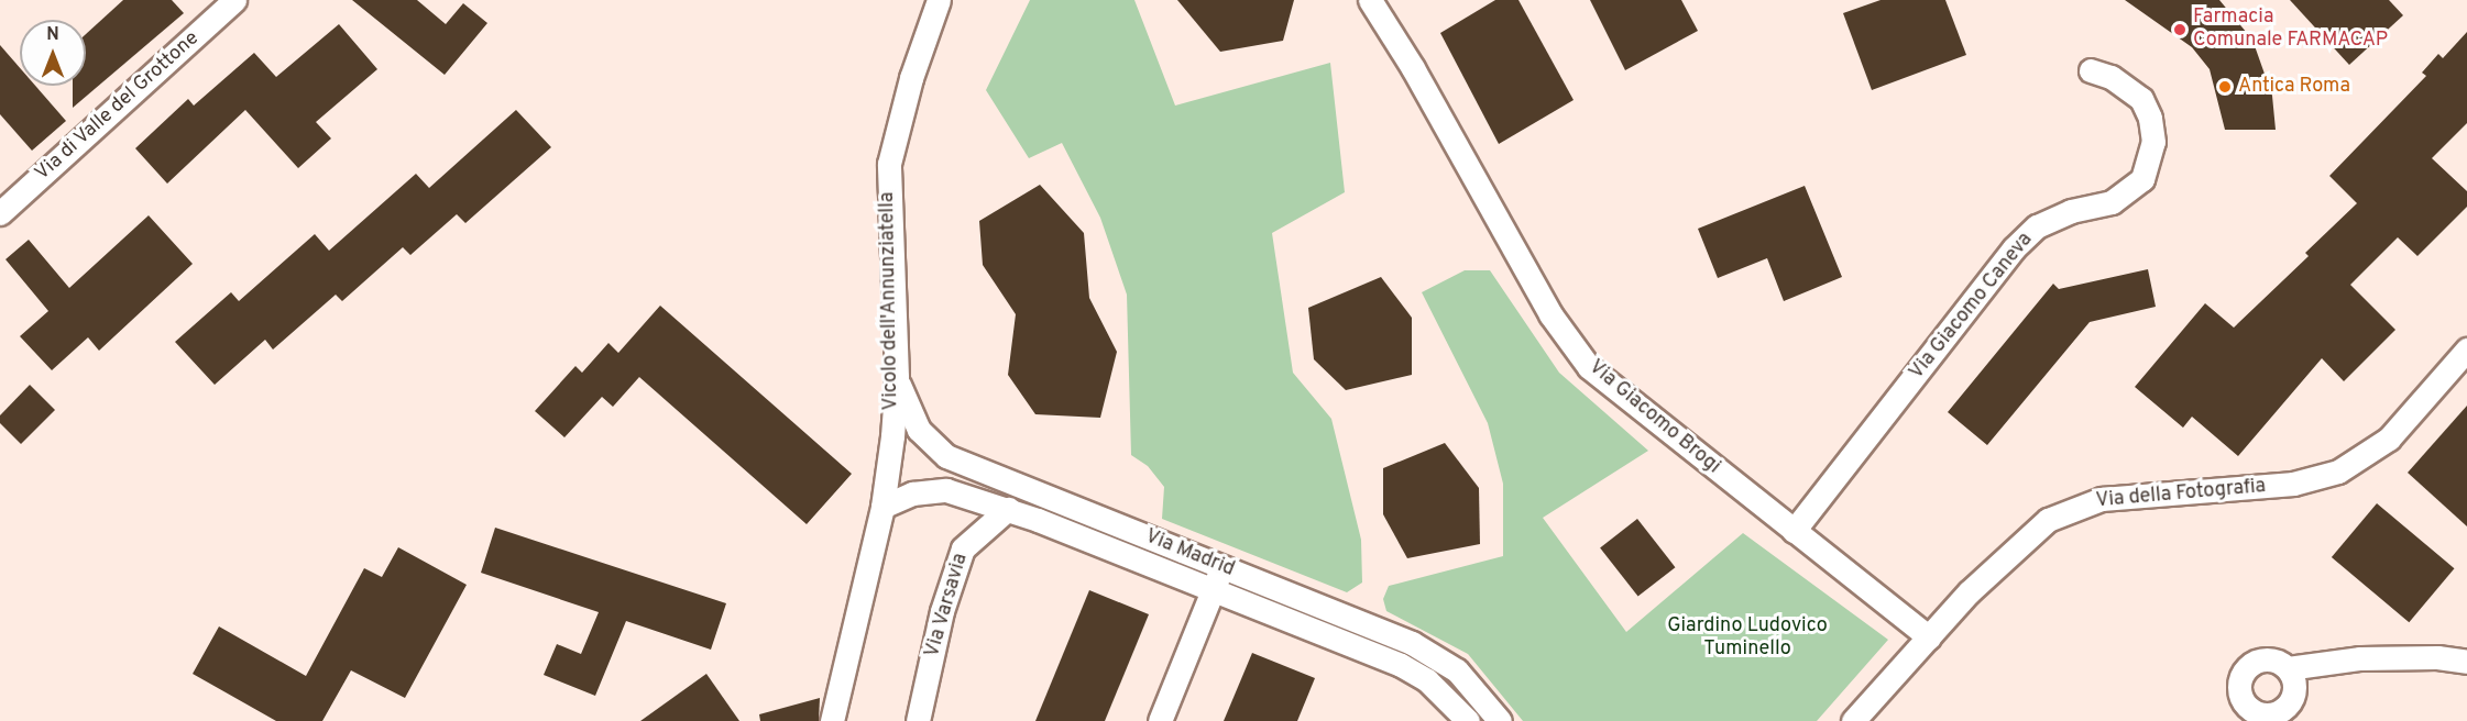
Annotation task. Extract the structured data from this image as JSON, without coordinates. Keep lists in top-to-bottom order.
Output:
{
  "streets": {
    "street": [
      "Via di Valle del Grottone",
      "Vicolo dell'Annunziatella",
      "Via Giacomo Caneva",
      "Via Giacomo Brogi",
      "Via della Fotografia",
      "Via Madrid",
      "Via Varsavia"
    ]
  },
  "crossings": [
    ["Vicolo dell'Annunziatella", "Via Madrid"],
    ["Via Giacomo Caneva", "Via Giacomo Brogi"],
    ["Via Giacomo Brogi", "Via della Fotografia"],
    ["Via Madrid", "Via Varsavia"]
  ],
  "parks": ["Giardino Ludovico Tuminello"],
  "places": ["Farmacia Comunale FARMACAP", "Antica Roma"],
  "north": "top"
}
